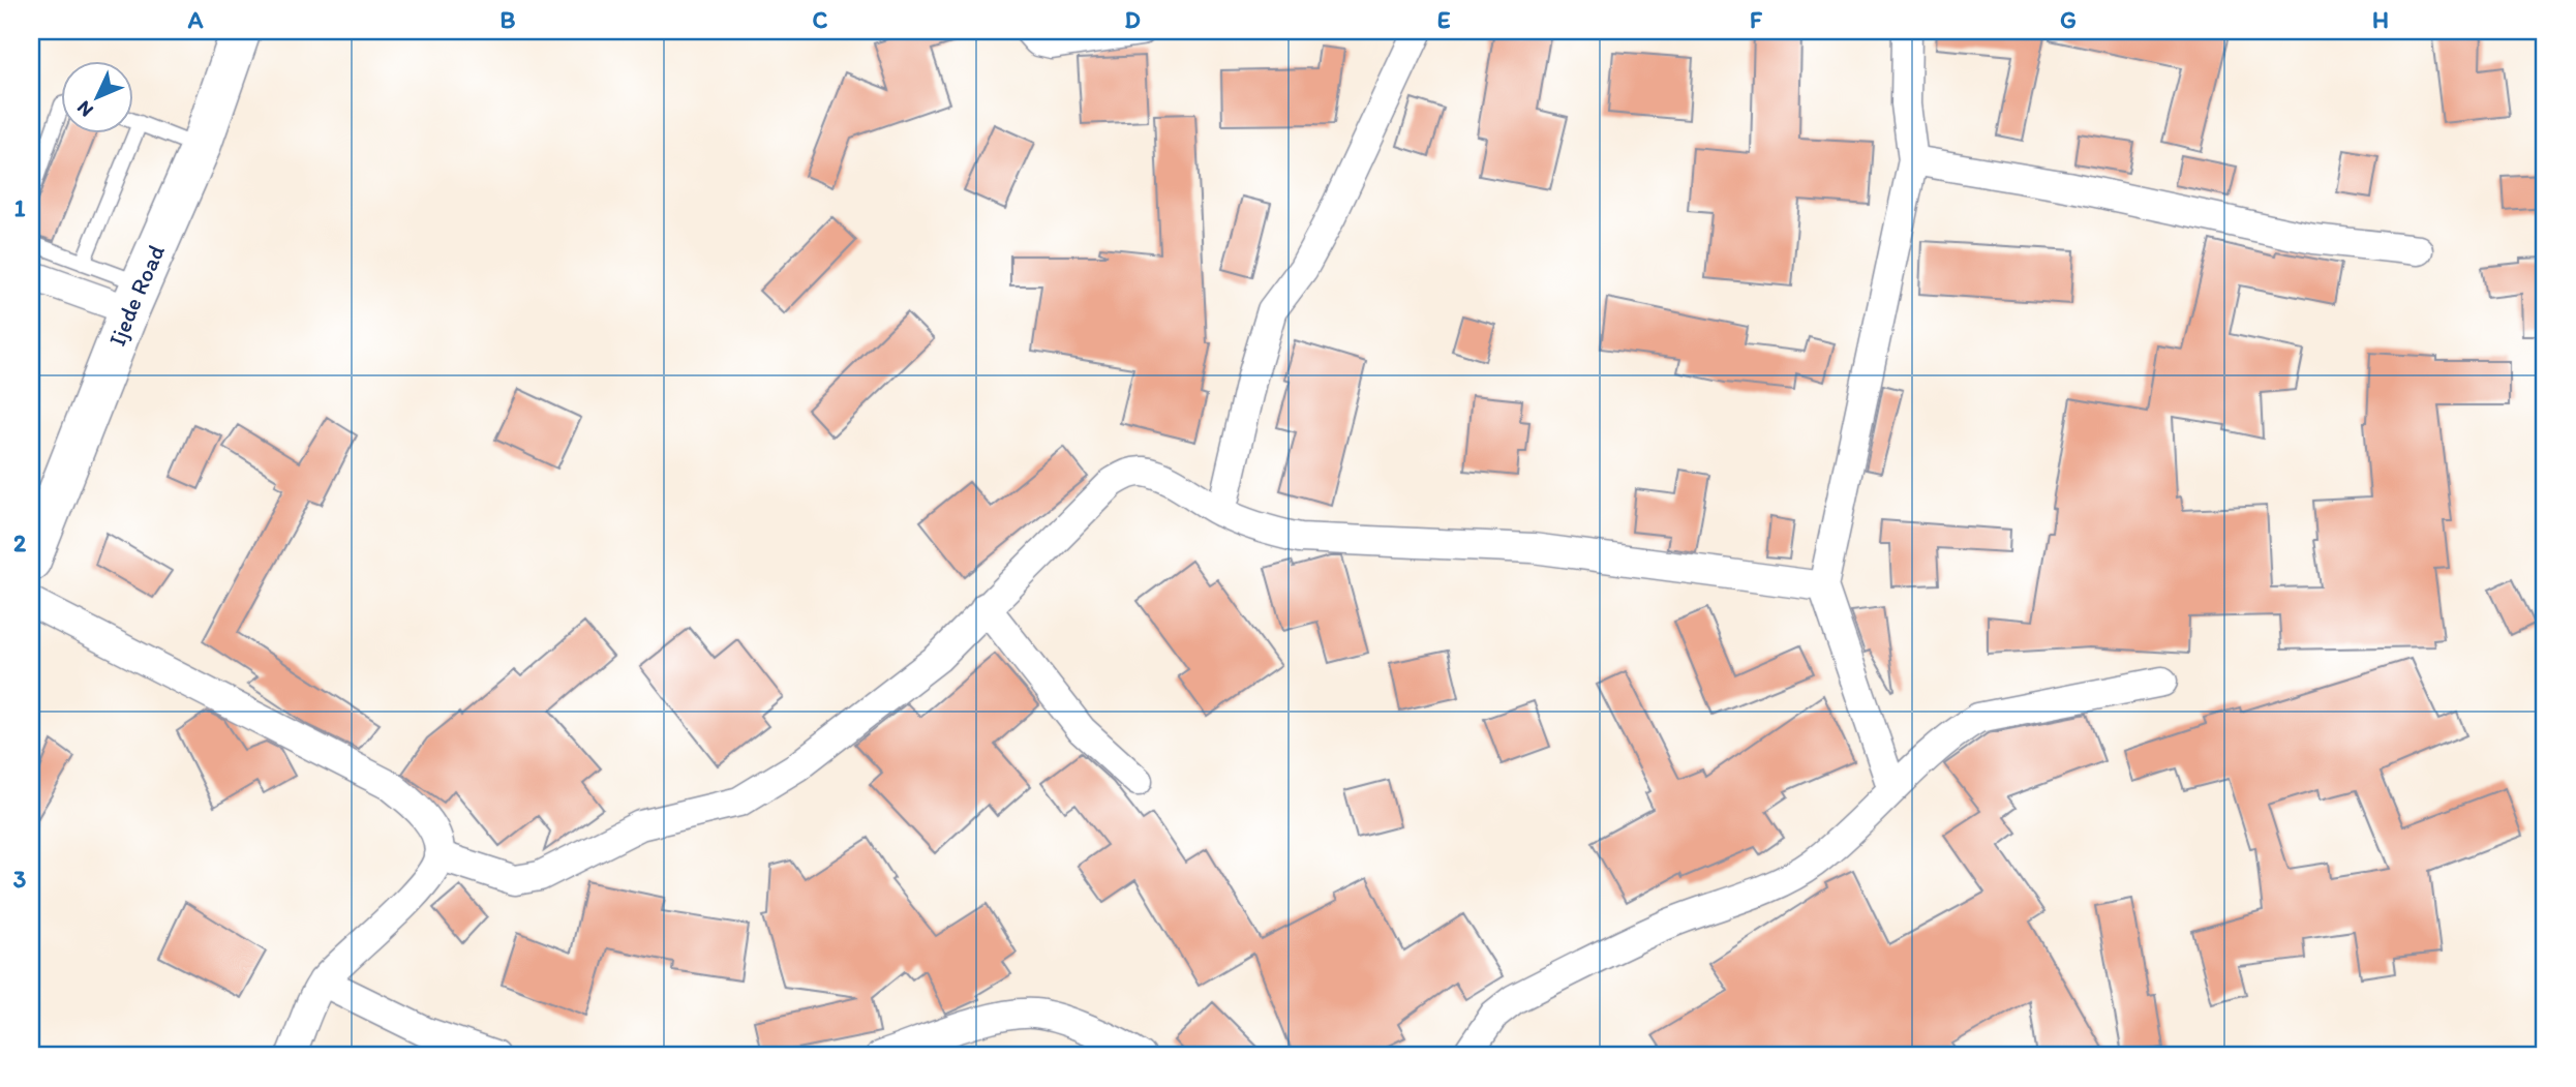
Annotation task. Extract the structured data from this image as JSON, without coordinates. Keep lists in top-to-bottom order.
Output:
{
  "streets": {
    "main road": ["Ijede Road"]
  },
  "north": "bottom left",
  "grid": {
    "columns": [
      "A",
      "B",
      "C",
      "D",
      "E",
      "F",
      "G",
      "H"
    ],
    "rows": ["1", "2", "3"]
  }
}
